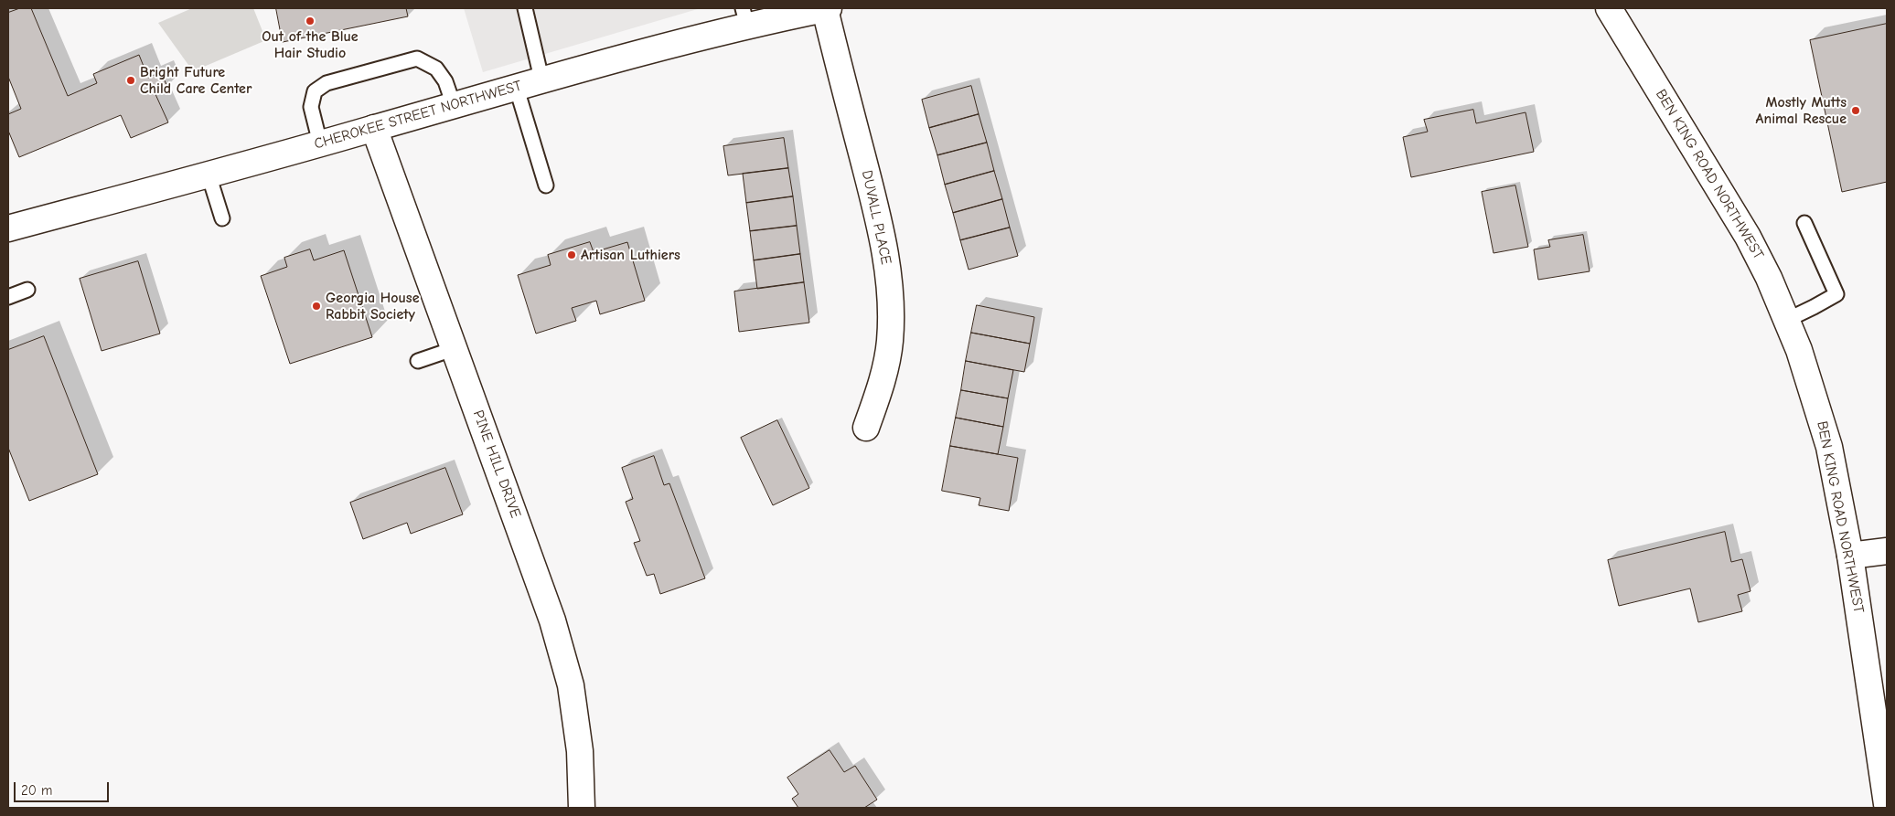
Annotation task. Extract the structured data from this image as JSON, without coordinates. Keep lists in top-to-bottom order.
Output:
{
  "streets": {
    "street": [
      "CHEROKEE STREET NORTHWEST",
      "BEN KING ROAD NORTHWEST",
      "DUVALL PLACE",
      "PINE HILL DRIVE"
    ]
  },
  "crossings": [
    ["CHEROKEE STREET NORTHWEST", "DUVALL PLACE"],
    ["CHEROKEE STREET NORTHWEST", "PINE HILL DRIVE"]
  ],
  "places": [
    "Out of the Blue Hair Studio",
    "Bright Future Child Care Center",
    "Mostly Mutts Animal Rescue",
    "Artisan Luthiers",
    "Georgia House Rabbit Society"
  ],
  "scale_bar": "20 m"
}
